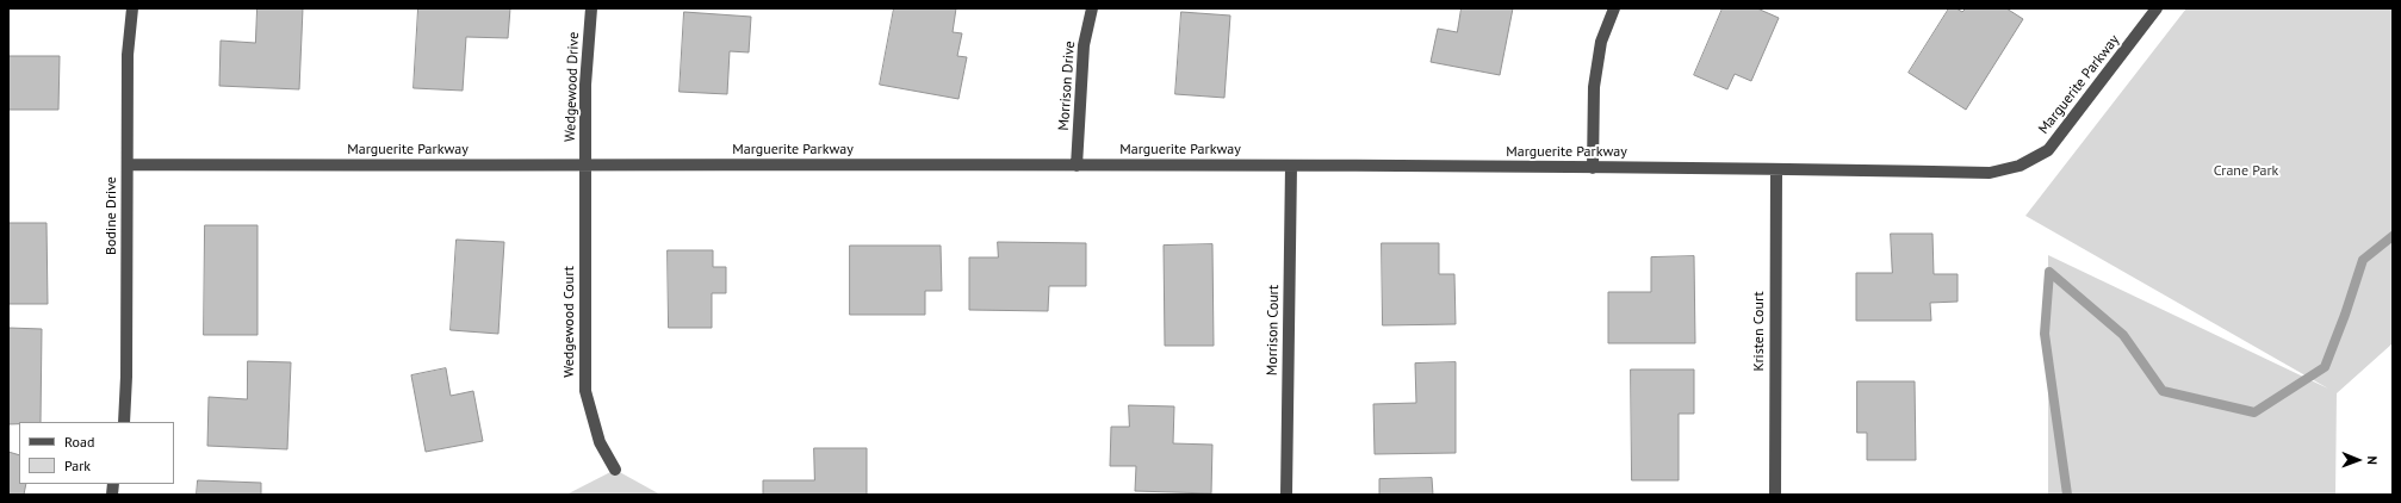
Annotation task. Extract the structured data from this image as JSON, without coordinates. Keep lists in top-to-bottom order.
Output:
{
  "streets": {
    "street": [
      "Marguerite Parkway",
      "Morrison Drive",
      "Wedgewood Drive",
      "Bodine Drive",
      "Wedgewood Court",
      "Morrison Court",
      "Kristen Court"
    ]
  },
  "crossings": [
    ["Marguerite Parkway", "Morrison Drive"],
    ["Marguerite Parkway", "Wedgewood Drive"],
    ["Marguerite Parkway", "Bodine Drive"],
    ["Marguerite Parkway", "Wedgewood Court"],
    ["Marguerite Parkway", "Morrison Court"],
    ["Marguerite Parkway", "Kristen Court"],
    ["Wedgewood Drive", "Wedgewood Court"]
  ],
  "parks": ["Crane Park"],
  "legend": ["Road", "Park"],
  "north": "right"
}
